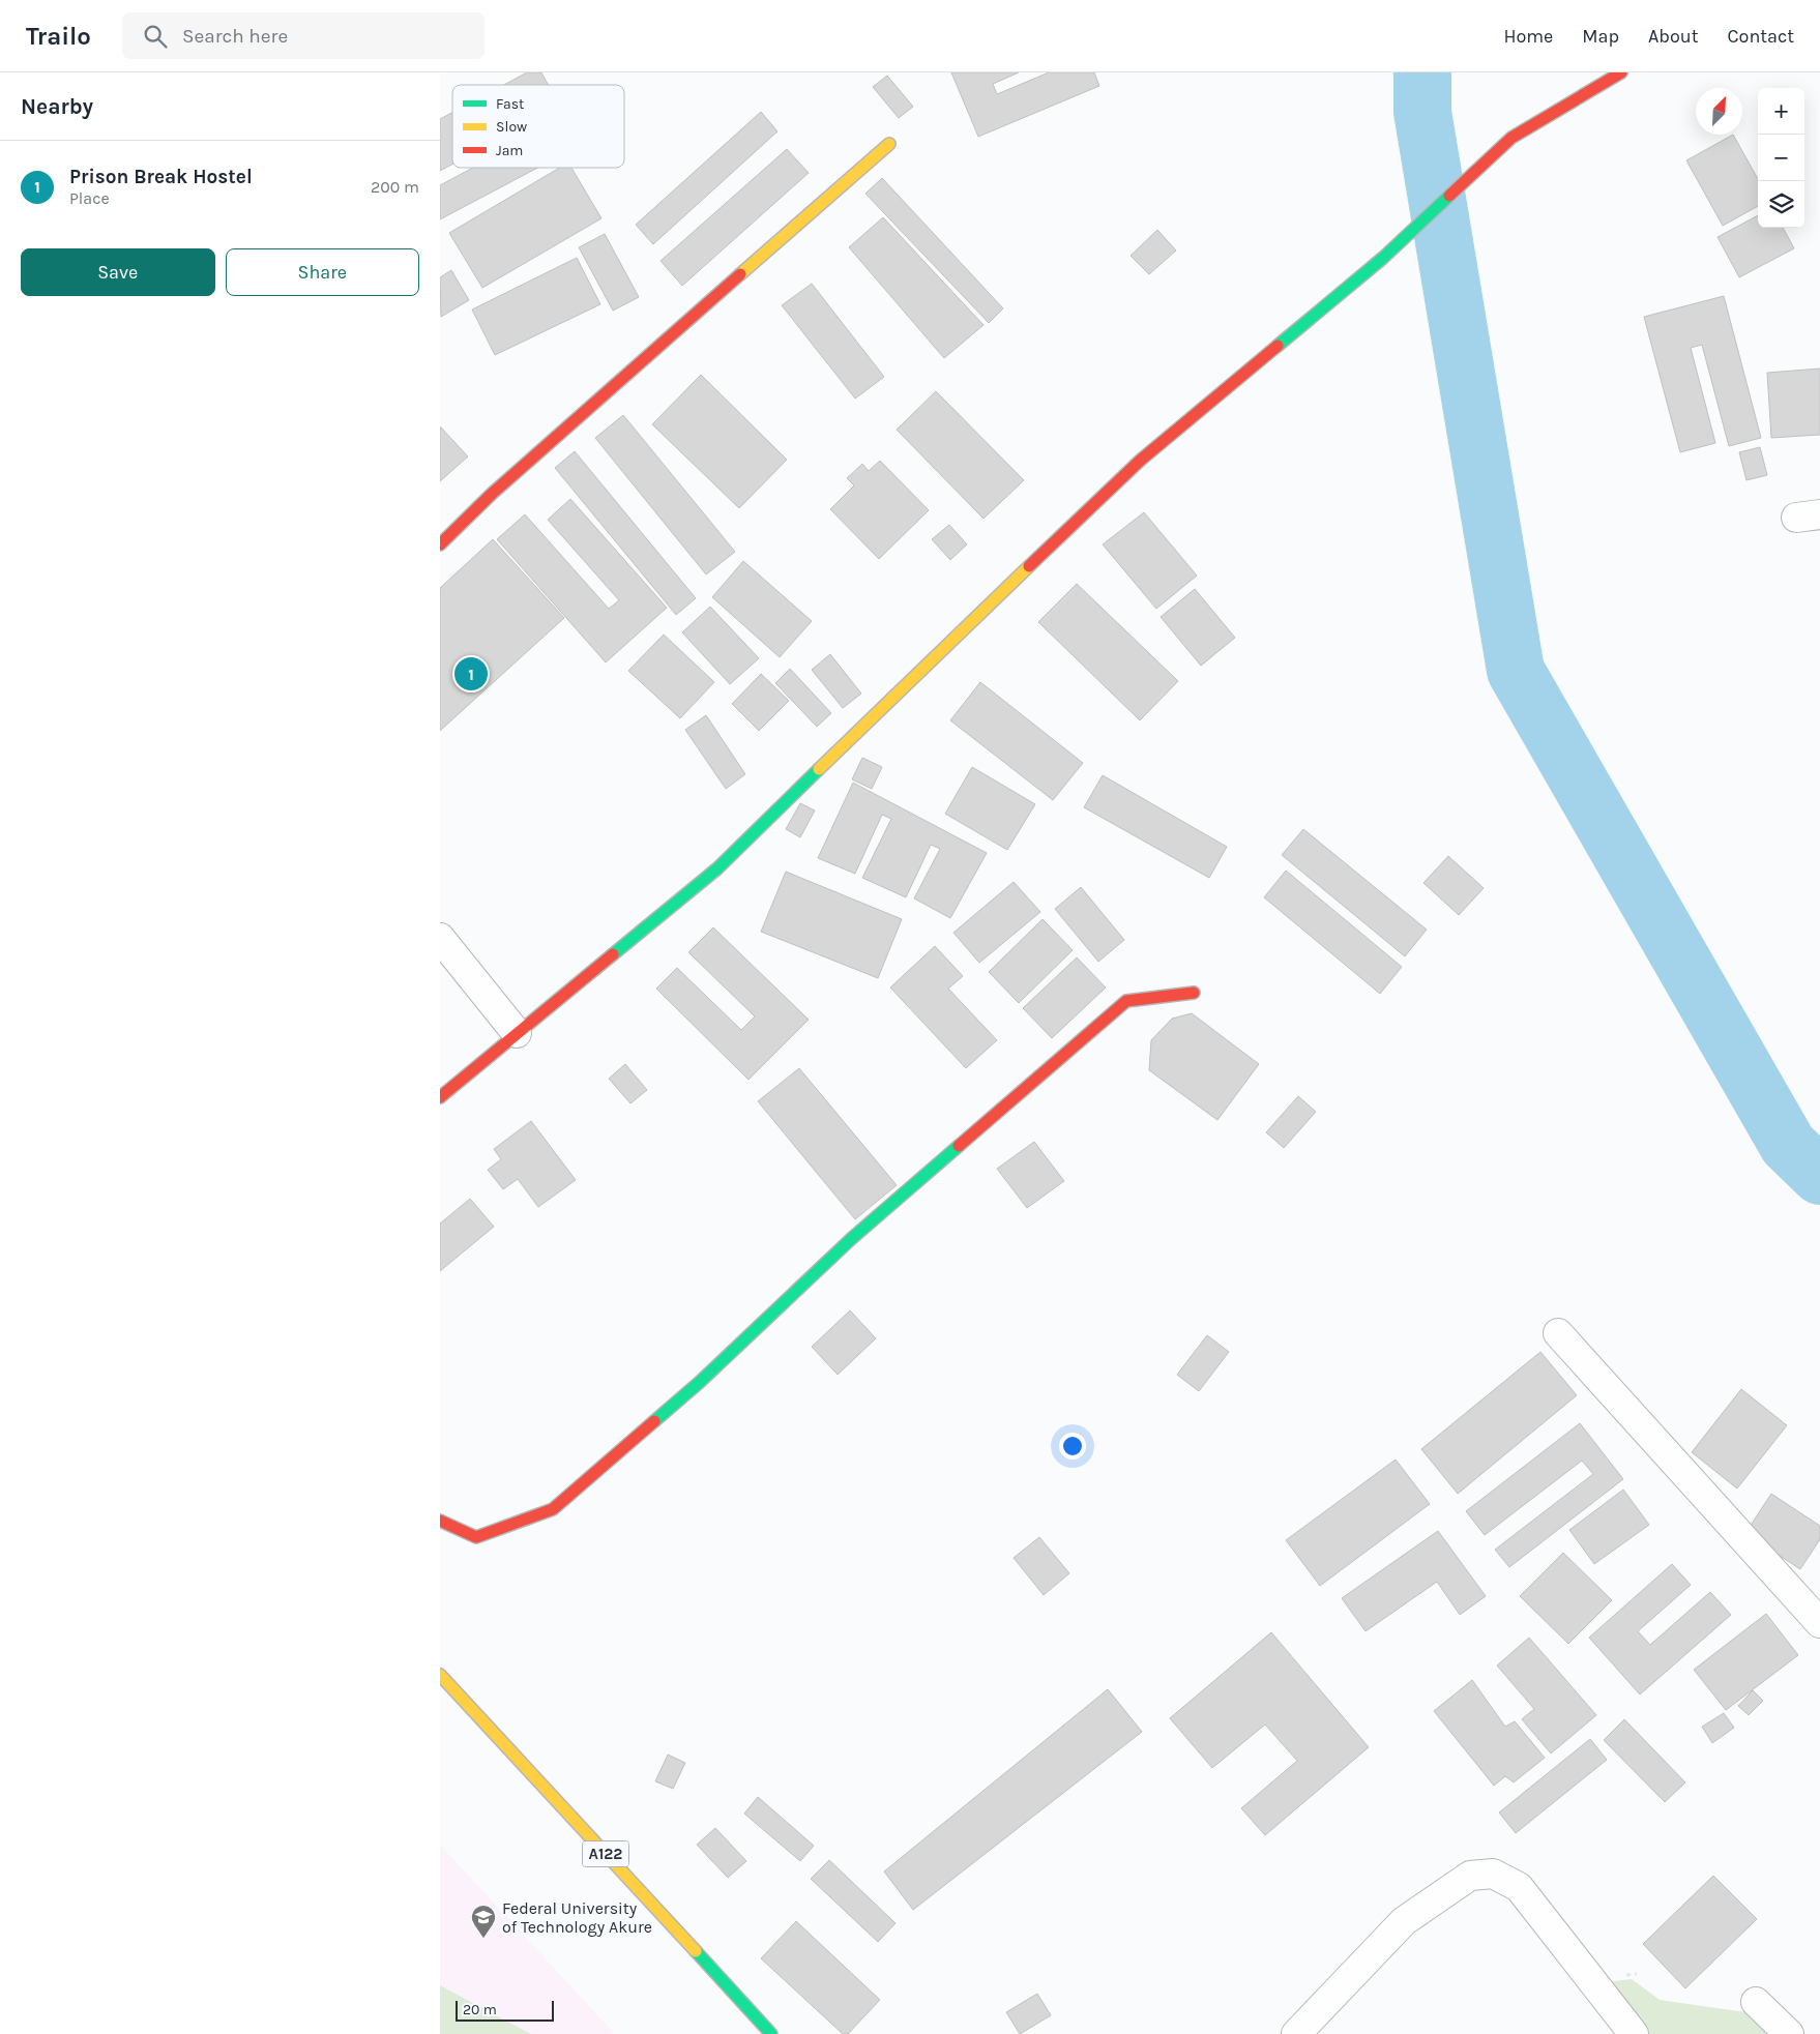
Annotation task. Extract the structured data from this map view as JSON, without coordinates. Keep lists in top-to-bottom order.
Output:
{
  "streets": {
    "main road": ["A122"]
  },
  "places": {
    "school or university": ["Federal University of Technology Akure"]
  },
  "legend": ["Fast", "Slow", "Jam"],
  "scale_bar": "20 m",
  "north": "top right",
  "page": {
    "header": "Trailo",
    "search": "Search here",
    "nav": [
      "Home",
      "Map",
      "About",
      "Contact"
    ],
    "heading": "Nearby",
    "map_buttons": ["+", "−"],
    "list": [
      {
        "mark": "1",
        "name": "Prison Break Hostel",
        "note": "Place",
        "value": "200 m"
      }
    ],
    "buttons": ["Save", "Share"],
    "pins": "1",
    "scale": "20 m"
  }
}
